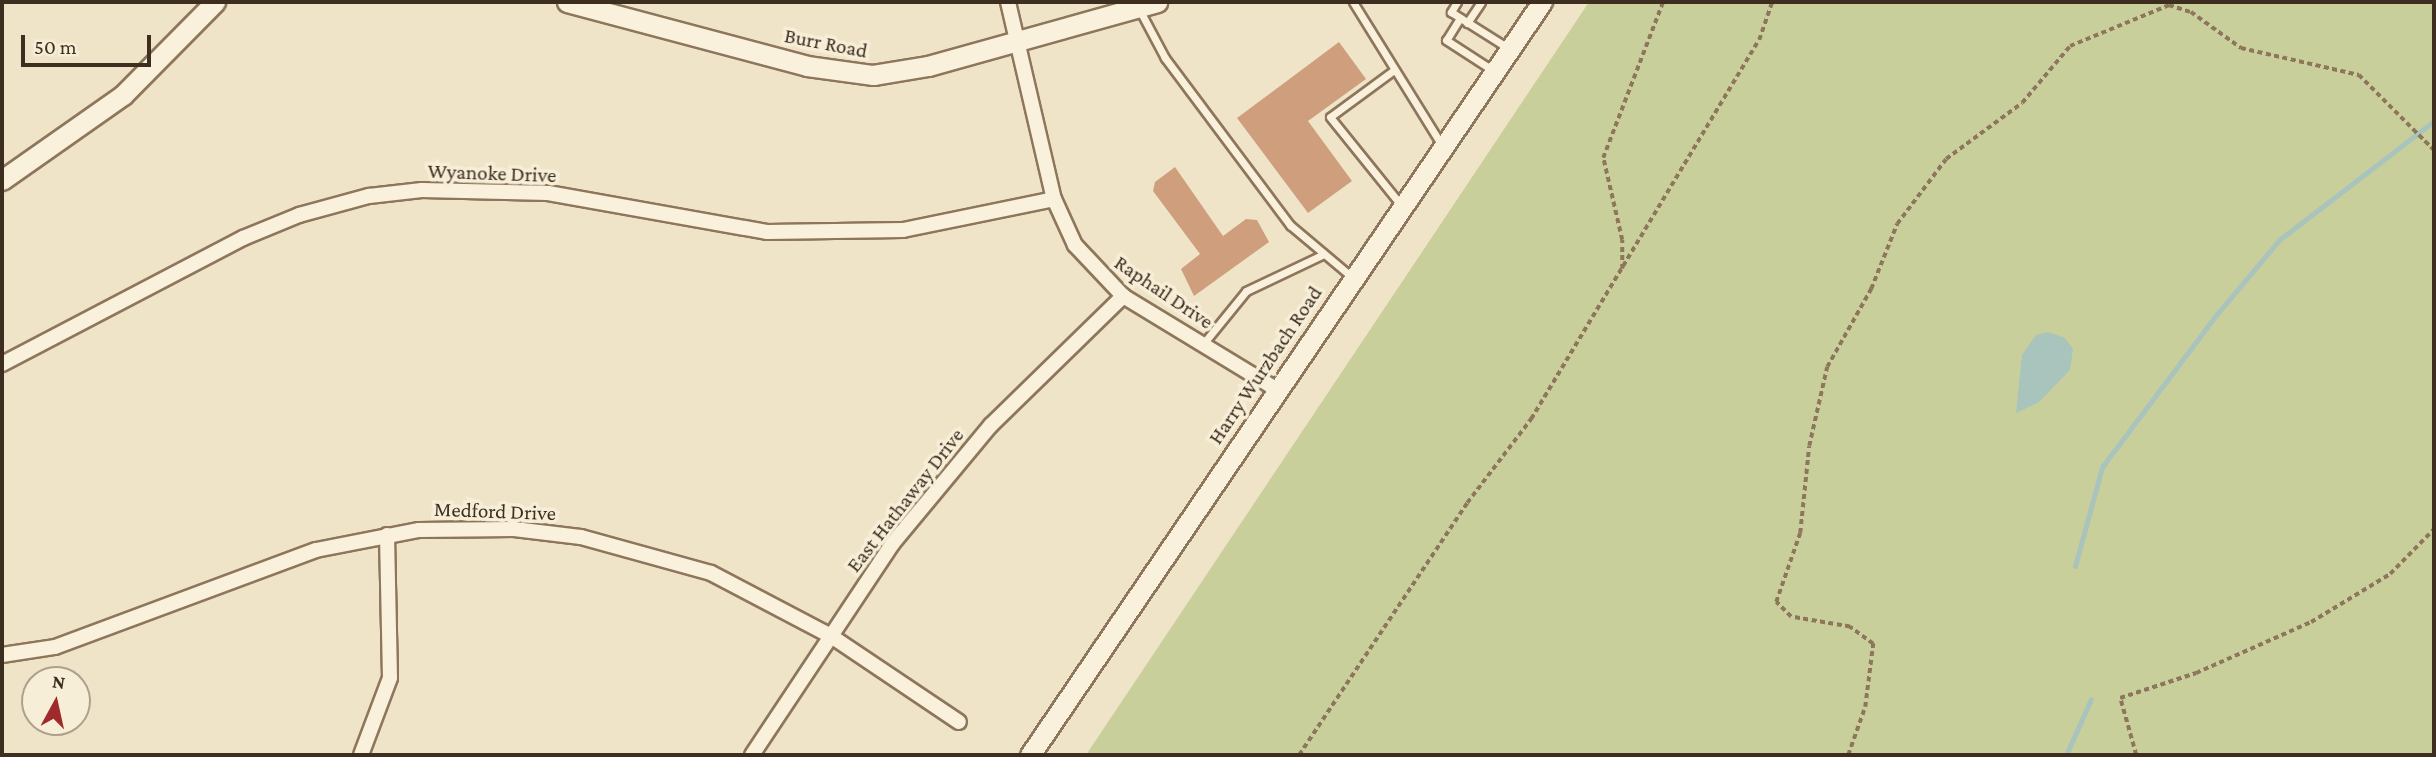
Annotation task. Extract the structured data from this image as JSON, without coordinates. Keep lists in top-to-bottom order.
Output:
{
  "streets": {
    "main road": ["Burr Road", "Harry Wurzbach Road"],
    "street": [
      "Wyanoke Drive",
      "Raphail Drive",
      "East Hathaway Drive",
      "Medford Drive"
    ]
  },
  "crossings": [
    ["Burr Road", "Raphail Drive"],
    ["Wyanoke Drive", "Raphail Drive"],
    ["Raphail Drive", "Harry Wurzbach Road"],
    ["Raphail Drive", "East Hathaway Drive"],
    ["East Hathaway Drive", "Medford Drive"]
  ],
  "scale_bar": "50 m",
  "north": "top"
}
